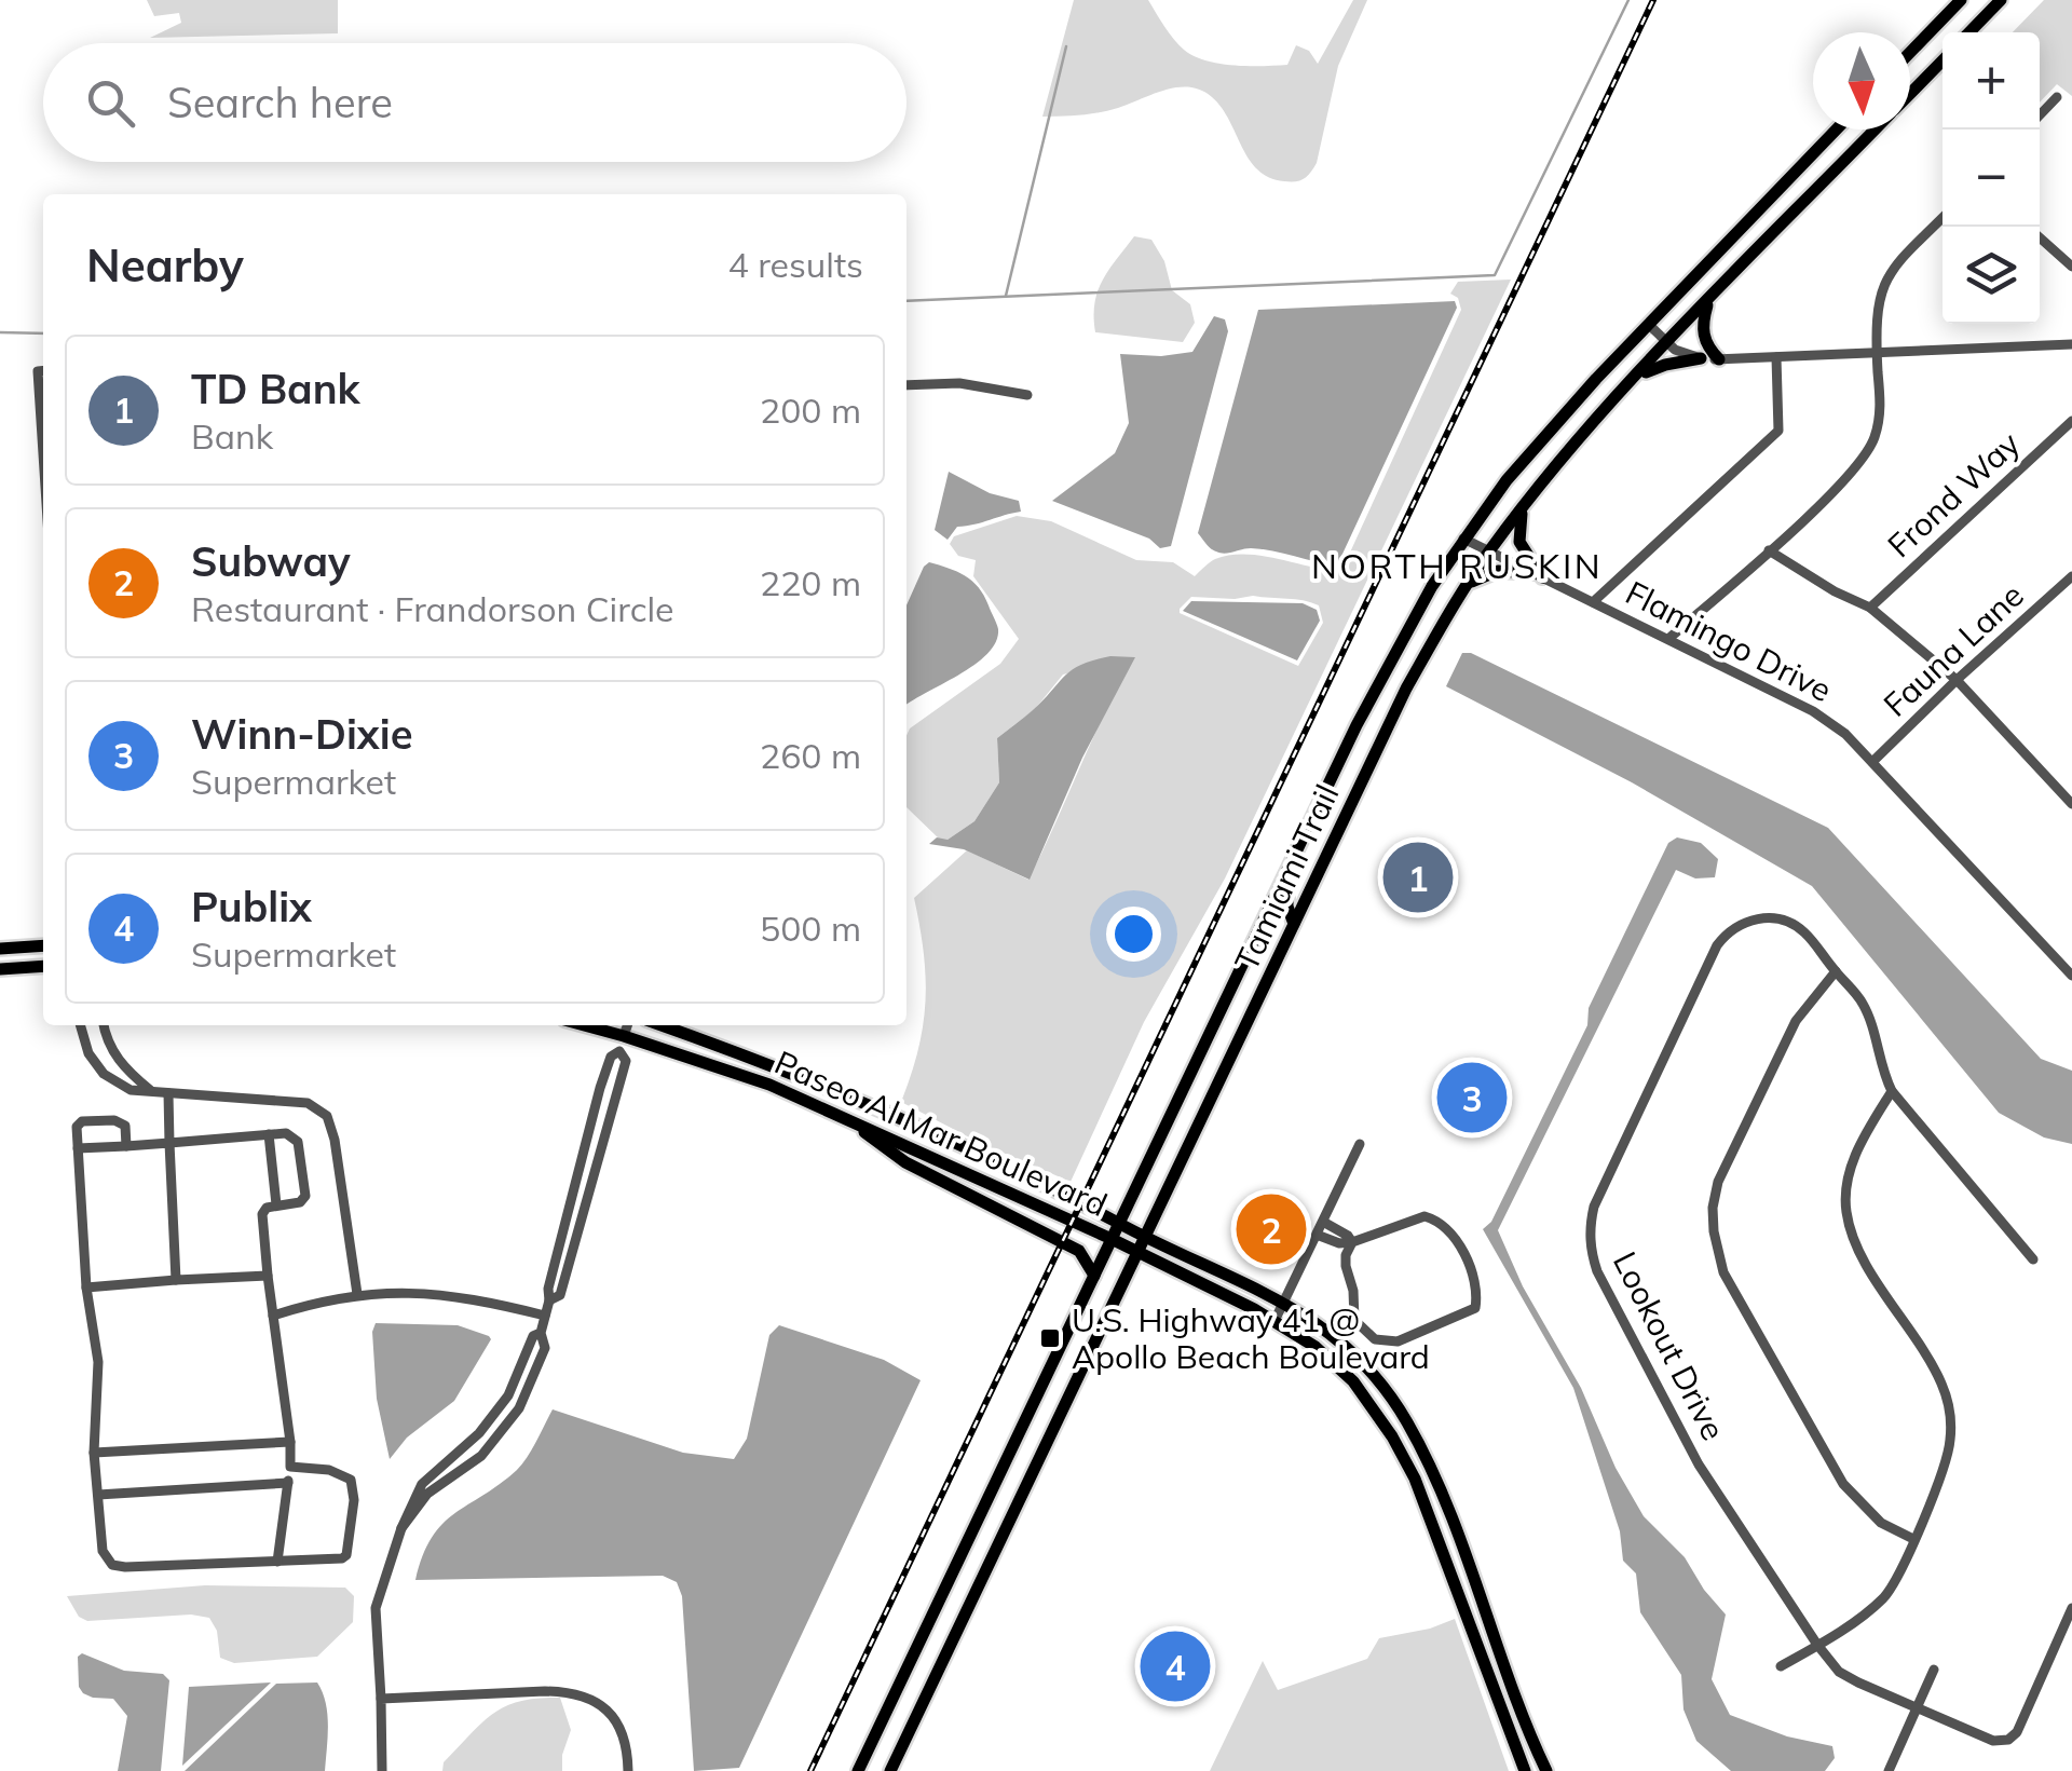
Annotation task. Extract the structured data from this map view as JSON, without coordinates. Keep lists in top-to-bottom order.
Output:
{
  "streets": {
    "main road": ["Tamiami Trail", "Paseo Al Mar Boulevard"],
    "street": [
      "Frond Way",
      "Flamingo Drive",
      "Fauna Lane",
      "Lookout Drive"
    ]
  },
  "crossings": [
    ["Flamingo Drive", "Fauna Lane"],
    ["Flamingo Drive", "Tamiami Trail"],
    ["Tamiami Trail", "Paseo Al Mar Boulevard"]
  ],
  "districts": ["NORTH RUSKIN"],
  "places": {
    "transit": ["U.S. Highway 41 @ Apollo Beach Boulevard"]
  },
  "north": "bottom",
  "page": {
    "map_buttons": ["+", "−"],
    "search": "Search here",
    "heading": ["Nearby", "4 results"],
    "list": [
      {
        "mark": "1",
        "name": "TD Bank",
        "note": "Bank",
        "value": "200 m"
      },
      {
        "mark": "2",
        "name": "Subway",
        "note": "Restaurant · Frandorson Circle",
        "value": "220 m"
      },
      {
        "mark": "3",
        "name": "Winn-Dixie",
        "note": "Supermarket",
        "value": "260 m"
      },
      {
        "mark": "4",
        "name": "Publix",
        "note": "Supermarket",
        "value": "500 m"
      }
    ],
    "pins": [
      "1",
      "3",
      "2",
      "4"
    ]
  }
}
